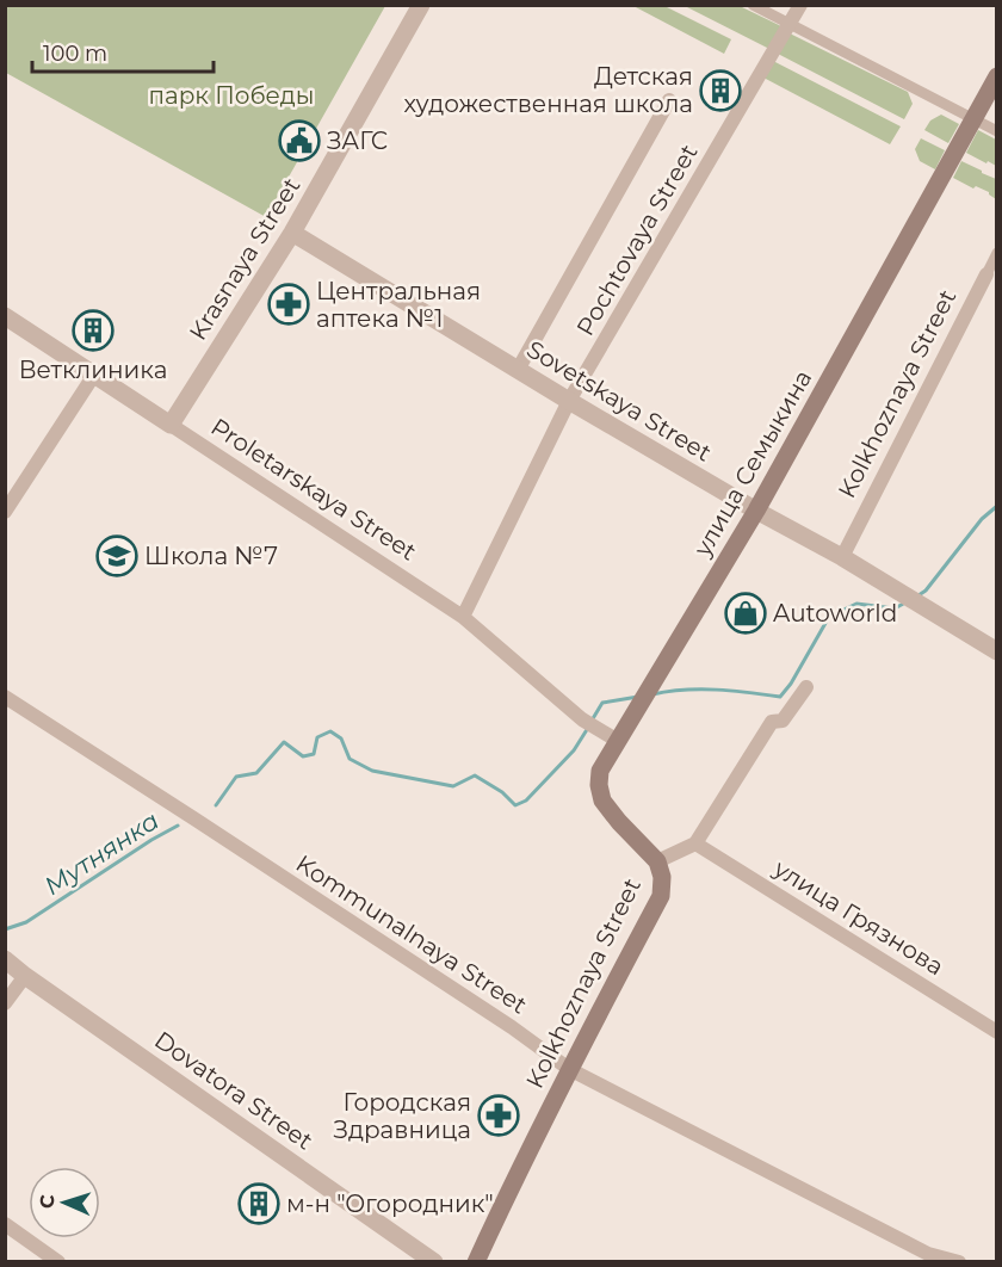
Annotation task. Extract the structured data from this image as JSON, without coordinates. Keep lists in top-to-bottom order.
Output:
{
  "streets": {
    "main road": ["Kolkhoznaya Street", "улица Семыкина"],
    "street": [
      "Pochtovaya Street",
      "Krasnaya Street",
      "Sovetskaya Street",
      "Proletarskaya Street",
      "улица Грязнова",
      "Kommunalnaya Street",
      "Dovatora Street"
    ]
  },
  "crossings": [
    ["Pochtovaya Street", "Sovetskaya Street"],
    ["Pochtovaya Street", "Proletarskaya Street"],
    ["Krasnaya Street", "Sovetskaya Street"],
    ["Krasnaya Street", "Proletarskaya Street"],
    ["Kolkhoznaya Street", "Sovetskaya Street"],
    ["Kolkhoznaya Street", "улица Семыкина"],
    ["Kolkhoznaya Street", "улица Грязнова"],
    ["Kolkhoznaya Street", "Kommunalnaya Street"],
    ["Sovetskaya Street", "улица Семыкина"],
    ["улица Семыкина", "Proletarskaya Street"]
  ],
  "water": ["Мутнянка"],
  "parks": ["парк Победы"],
  "places": {
    "building": ["Детская художественная школа", "Ветклиника", "м-н \"Огородник\""],
    "public building": ["ЗАГС"],
    "pharmacy": ["Центральная аптека №1", "Городская Здравница"],
    "school or university": ["Школа №7"],
    "shop": ["Autoworld"]
  },
  "scale_bar": "100 m",
  "north": "left"
}
